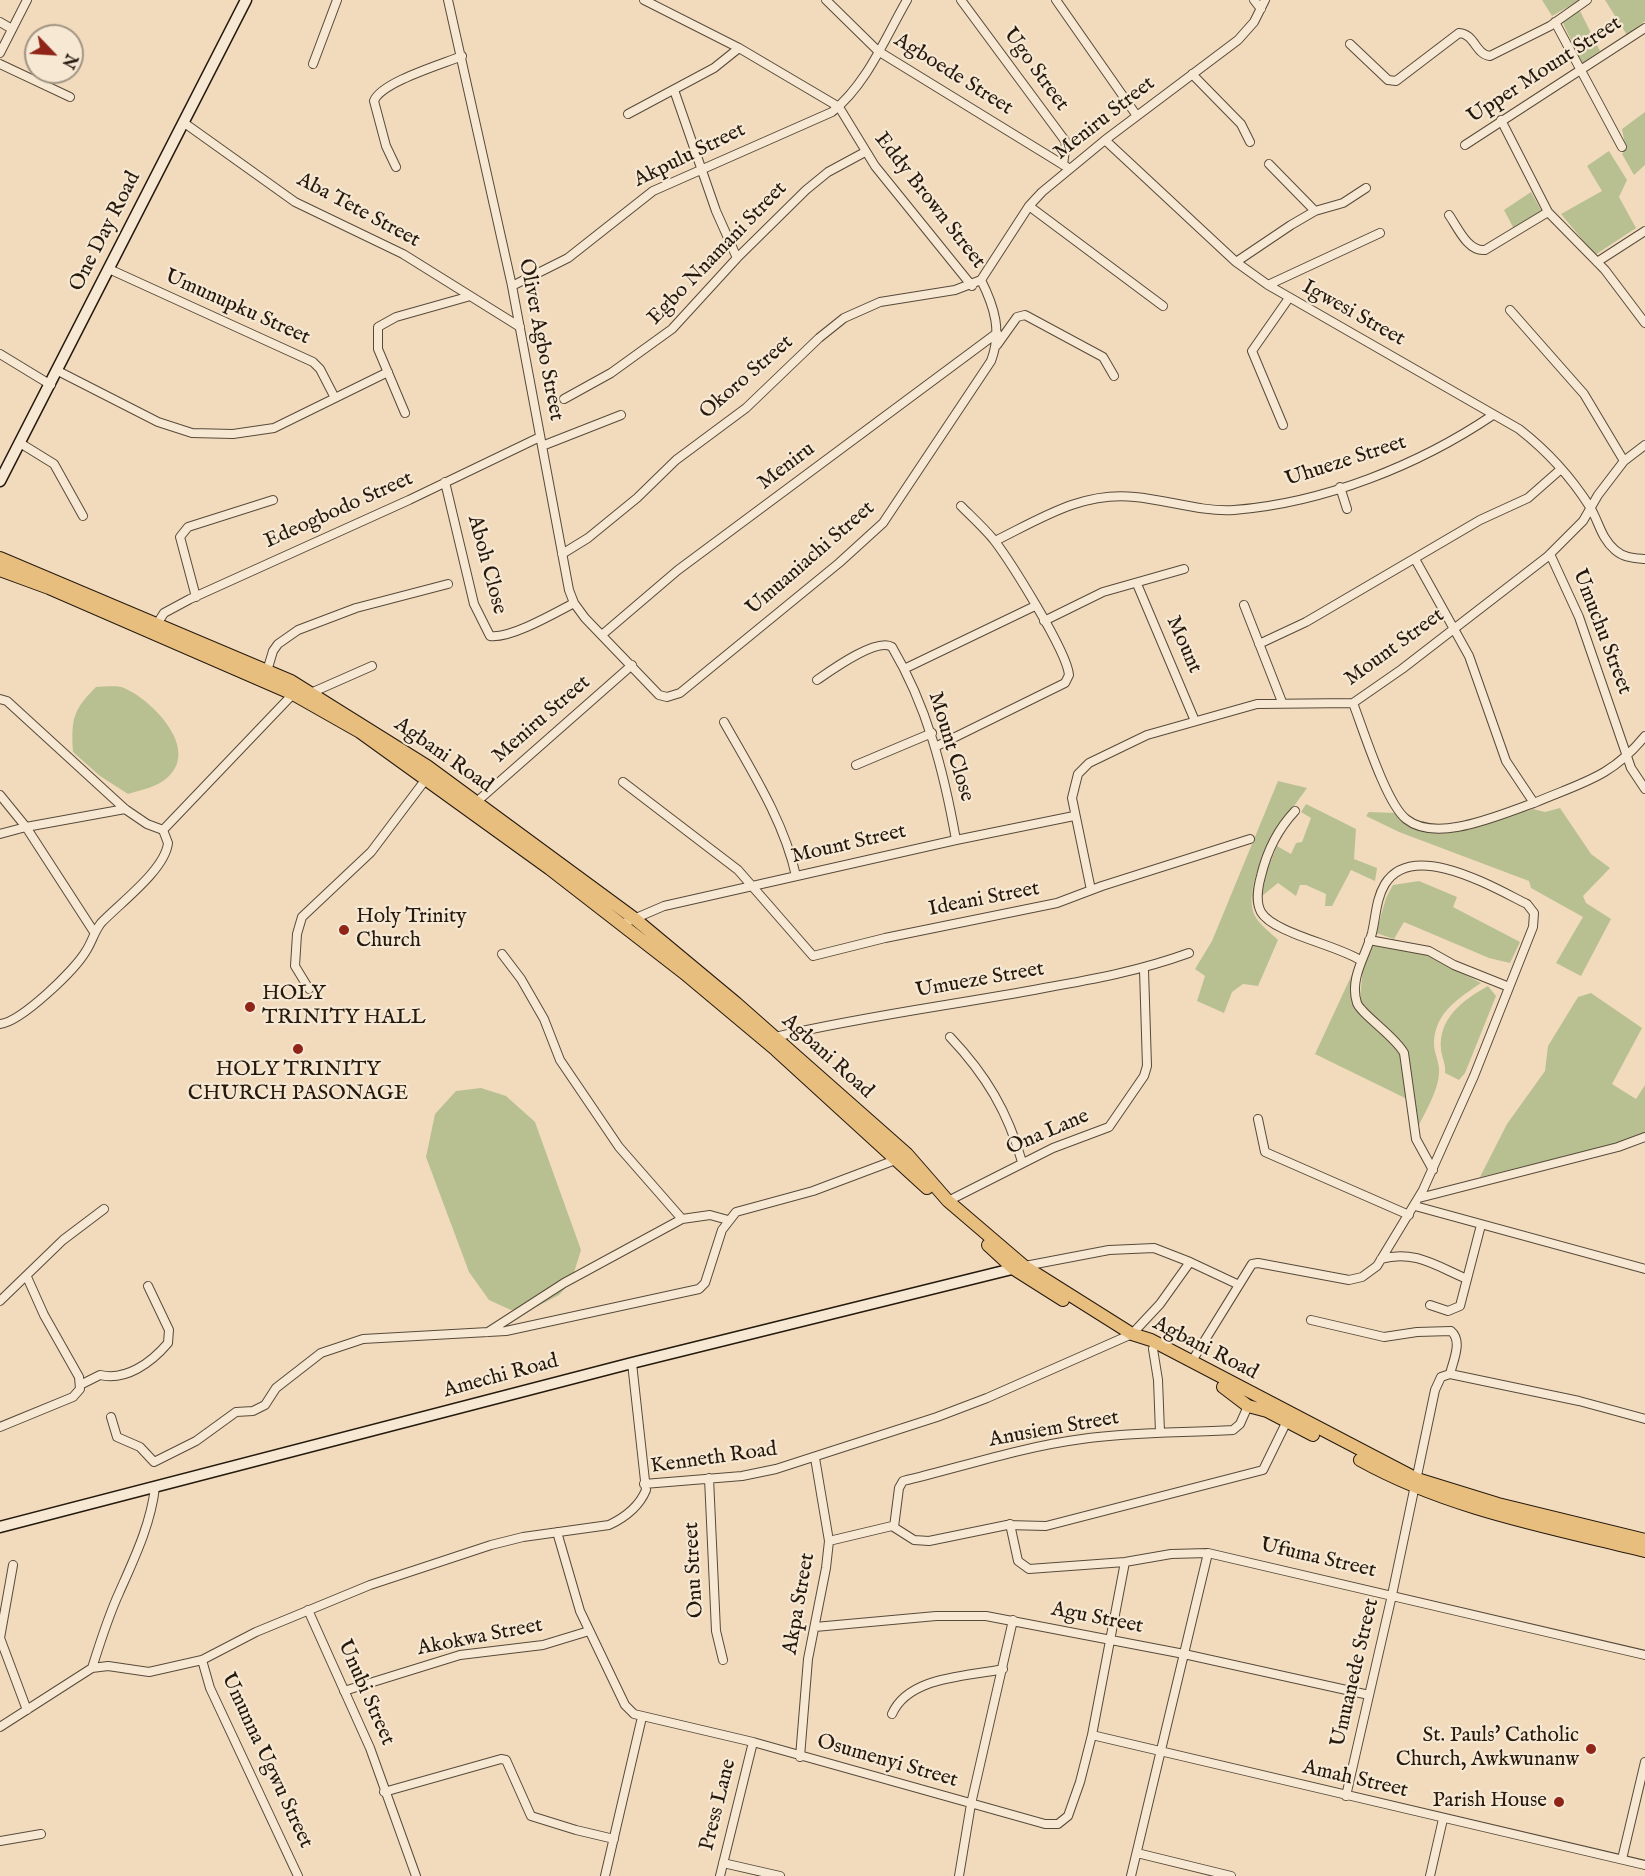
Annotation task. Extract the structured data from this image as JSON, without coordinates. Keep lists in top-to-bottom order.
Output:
{
  "streets": {
    "main road": ["One Day Road", "Agbani Road", "Amechi Road"],
    "street": [
      "Ugo Street",
      "Upper Mount Street",
      "Agboede Street",
      "Meniru Street",
      "Akpulu Street",
      "Eddy Brown Street",
      "Aba Tete Street",
      "Egbo Nnamani Street",
      "Umunupku Street",
      "Igwesi Street",
      "Oliver Agbo Street",
      "Okoro Street",
      "Uhueze Street",
      "Meniru",
      "Edeogbodo Street",
      "Umuaniachi Street",
      "Aboh Close",
      "Umuchu Street",
      "Mount",
      "Mount Street",
      "Mount Close",
      "Ideani Street",
      "Umueze Street",
      "Ona Lane",
      "Anusiem Street",
      "Kenneth Road",
      "Ufuma Street",
      "Onu Street",
      "Akpa Street",
      "Agu Street",
      "Akokwa Street",
      "Umuanede Street",
      "Unubi Street",
      "Umunna Ugwu Street",
      "Osumenyi Street",
      "Amah Street",
      "Press Lane"
    ]
  },
  "crossings": [
    ["Ugo Street", "Agboede Street"],
    ["Ugo Street", "Meniru Street"],
    ["Agboede Street", "Meniru Street"],
    ["Meniru Street", "Igwesi Street"],
    ["Meniru Street", "Okoro Street"],
    ["Meniru Street", "Umuaniachi Street"],
    ["Meniru Street", "Agbani Road"],
    ["Akpulu Street", "Eddy Brown Street"],
    ["Akpulu Street", "Oliver Agbo Street"],
    ["Eddy Brown Street", "Egbo Nnamani Street"],
    ["Eddy Brown Street", "Okoro Street"],
    ["Aba Tete Street", "One Day Road"],
    ["Aba Tete Street", "Oliver Agbo Street"],
    ["One Day Road", "Umunupku Street"],
    ["Igwesi Street", "Uhueze Street"],
    ["Igwesi Street", "Mount Street"],
    ["Oliver Agbo Street", "Okoro Street"],
    ["Oliver Agbo Street", "Edeogbodo Street"],
    ["Oliver Agbo Street", "Aboh Close"],
    ["Okoro Street", "Umuaniachi Street"],
    ["Meniru", "Umuaniachi Street"],
    ["Edeogbodo Street", "Aboh Close"],
    ["Edeogbodo Street", "Agbani Road"],
    ["Umuchu Street", "Mount Street"],
    ["Mount", "Mount Street"],
    ["Mount Street", "Mount Close"],
    ["Mount Street", "Agbani Road"],
    ["Mount Street", "Ideani Street"],
    ["Agbani Road", "Umueze Street"],
    ["Agbani Road", "Ona Lane"],
    ["Agbani Road", "Amechi Road"],
    ["Agbani Road", "Anusiem Street"],
    ["Agbani Road", "Kenneth Road"],
    ["Agbani Road", "Umuanede Street"],
    ["Umueze Street", "Ona Lane"],
    ["Kenneth Road", "Onu Street"],
    ["Kenneth Road", "Akpa Street"],
    ["Kenneth Road", "Unubi Street"],
    ["Kenneth Road", "Umunna Ugwu Street"],
    ["Ufuma Street", "Umuanede Street"],
    ["Ufuma Street", "Osumenyi Street"],
    ["Akpa Street", "Agu Street"],
    ["Akpa Street", "Osumenyi Street"],
    ["Agu Street", "Umuanede Street"],
    ["Agu Street", "Osumenyi Street"],
    ["Akokwa Street", "Unubi Street"],
    ["Umuanede Street", "Amah Street"],
    ["Osumenyi Street", "Amah Street"],
    ["Osumenyi Street", "Press Lane"]
  ],
  "places": [
    "Holy Trinity Church",
    "HOLY TRINITY HALL",
    "HOLY TRINITY CHURCH PASONAGE",
    "St. Pauls' Catholic Church, Awkwunanw",
    "Parish House"
  ],
  "north": "bottom right"
}
